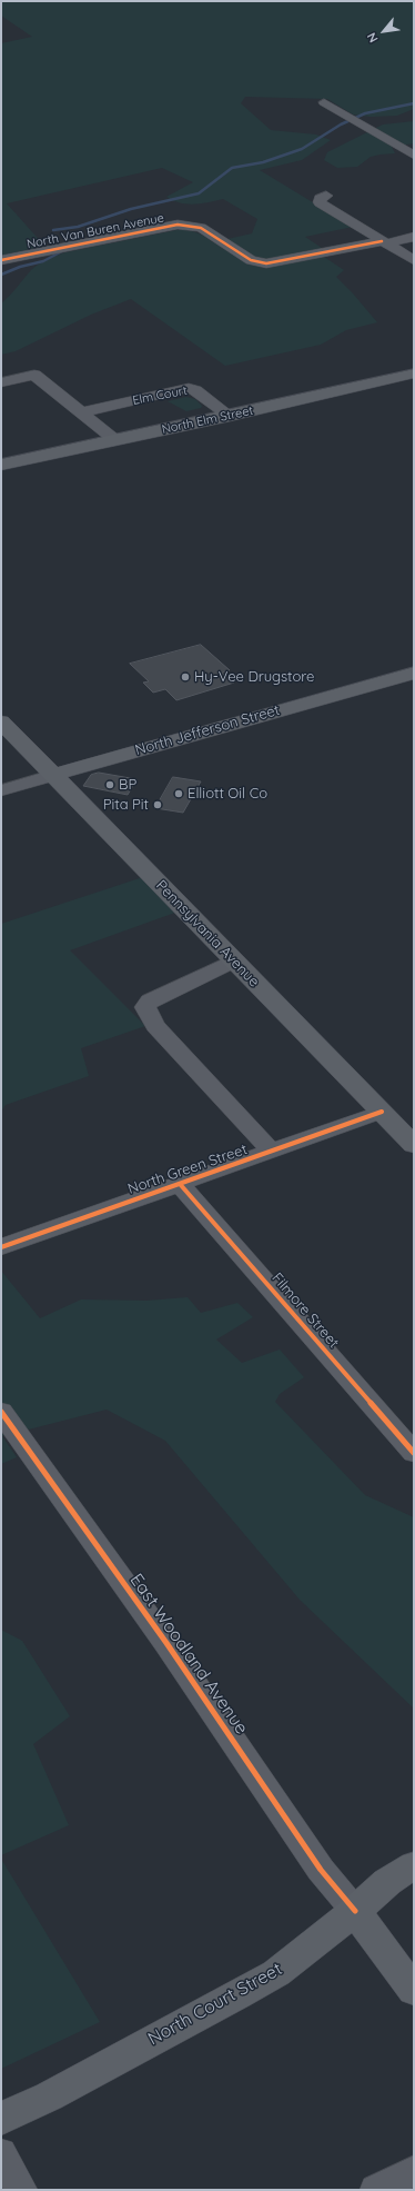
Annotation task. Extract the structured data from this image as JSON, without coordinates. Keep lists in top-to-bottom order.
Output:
{
  "streets": {
    "main road": [
      "North Elm Street",
      "North Jefferson Street",
      "Pennsylvania Avenue",
      "North Court Street"
    ],
    "street": [
      "North Van Buren Avenue",
      "Elm Court",
      "North Green Street",
      "Filmore Street",
      "East Woodland Avenue"
    ]
  },
  "crossings": [
    ["Elm Court", "North Elm Street"],
    ["North Jefferson Street", "Pennsylvania Avenue"],
    ["Pennsylvania Avenue", "North Green Street"],
    ["North Green Street", "Filmore Street"],
    ["East Woodland Avenue", "North Court Street"]
  ],
  "places": [
    "Hy-Vee Drugstore",
    "BP",
    "Elliott Oil Co",
    "Pita Pit"
  ],
  "north": "bottom left"
}
